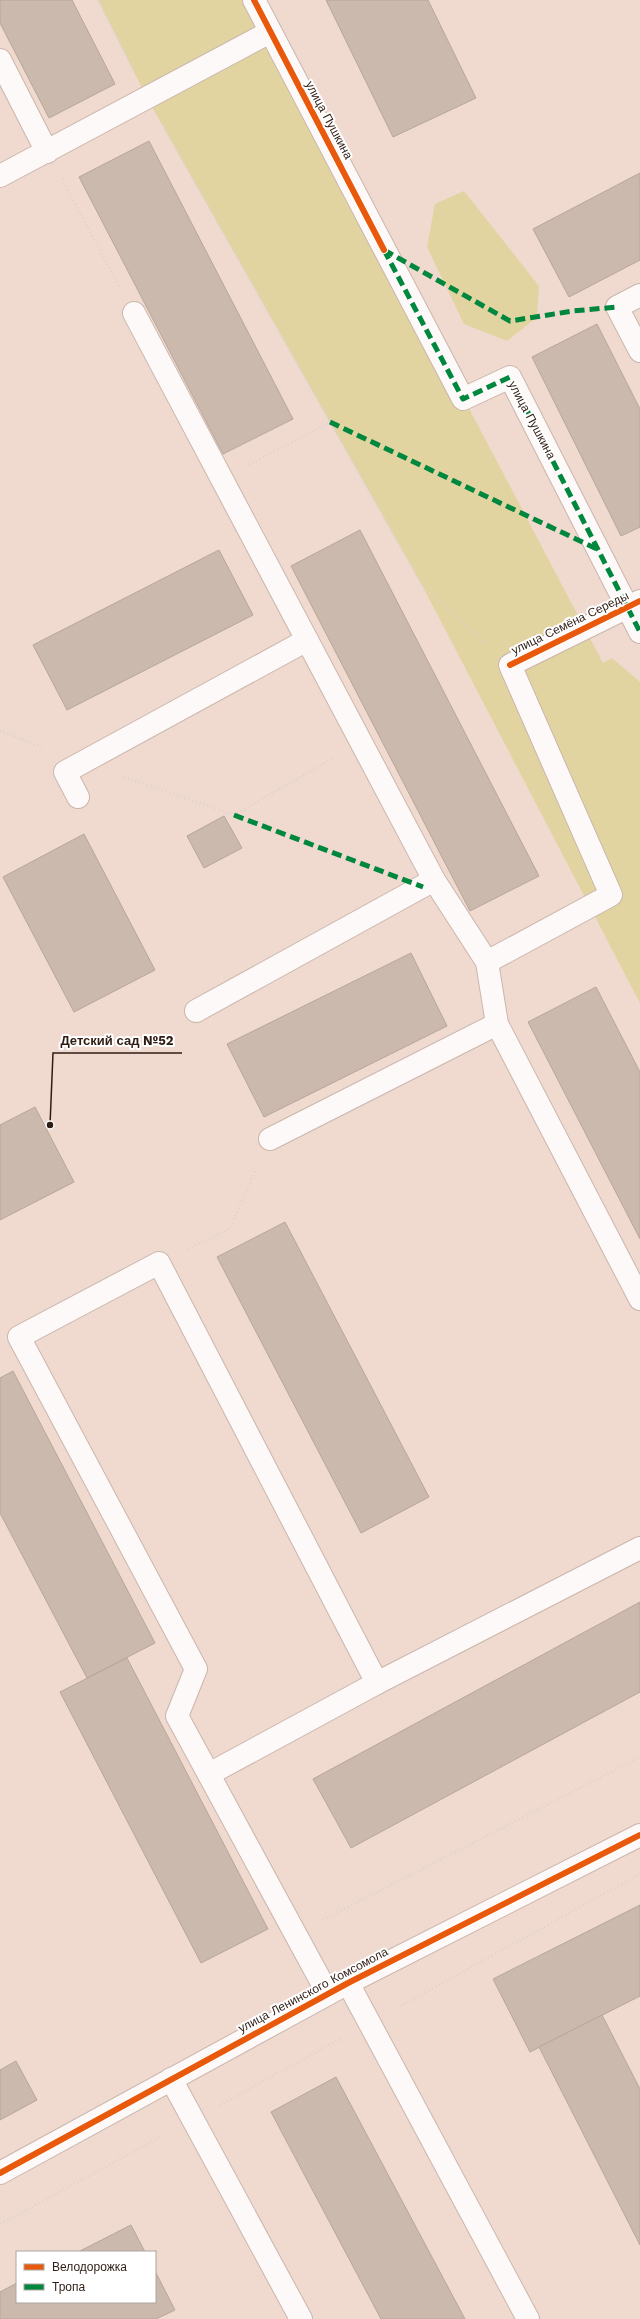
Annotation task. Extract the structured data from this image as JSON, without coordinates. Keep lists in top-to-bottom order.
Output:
{
  "streets": {
    "street": ["улица Пушкина", "улица Семёна Середы", "улица Ленинского Комсомола"]
  },
  "crossings": [
    ["улица Пушкина", "улица Семёна Середы"]
  ],
  "places": ["Детский сад №52"],
  "legend": ["Велодорожка", "Тропа"]
}
